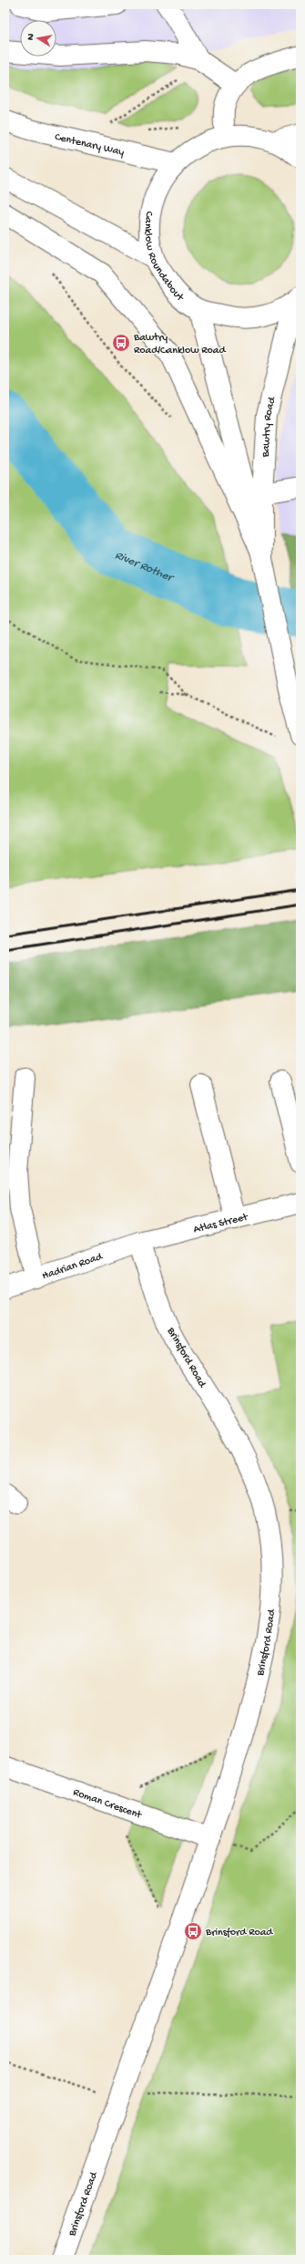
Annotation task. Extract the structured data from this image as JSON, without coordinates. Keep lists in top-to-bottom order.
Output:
{
  "streets": {
    "main road": [
      "Centenary Way",
      "Canklow Roundabout",
      "Bawtry Road",
      "Atlas Street",
      "Hadrian Road",
      "Brinsford Road",
      "Roman Crescent"
    ]
  },
  "crossings": [
    ["Centenary Way", "Canklow Roundabout"],
    ["Canklow Roundabout", "Bawtry Road"],
    ["Atlas Street", "Hadrian Road"],
    ["Atlas Street", "Brinsford Road"],
    ["Hadrian Road", "Brinsford Road"],
    ["Brinsford Road", "Roman Crescent"]
  ],
  "water": ["River Rother"],
  "places": {
    "bus stop": ["Bawtry Road/Canklow Road", "Brinsford Road"]
  },
  "north": "left"
}
